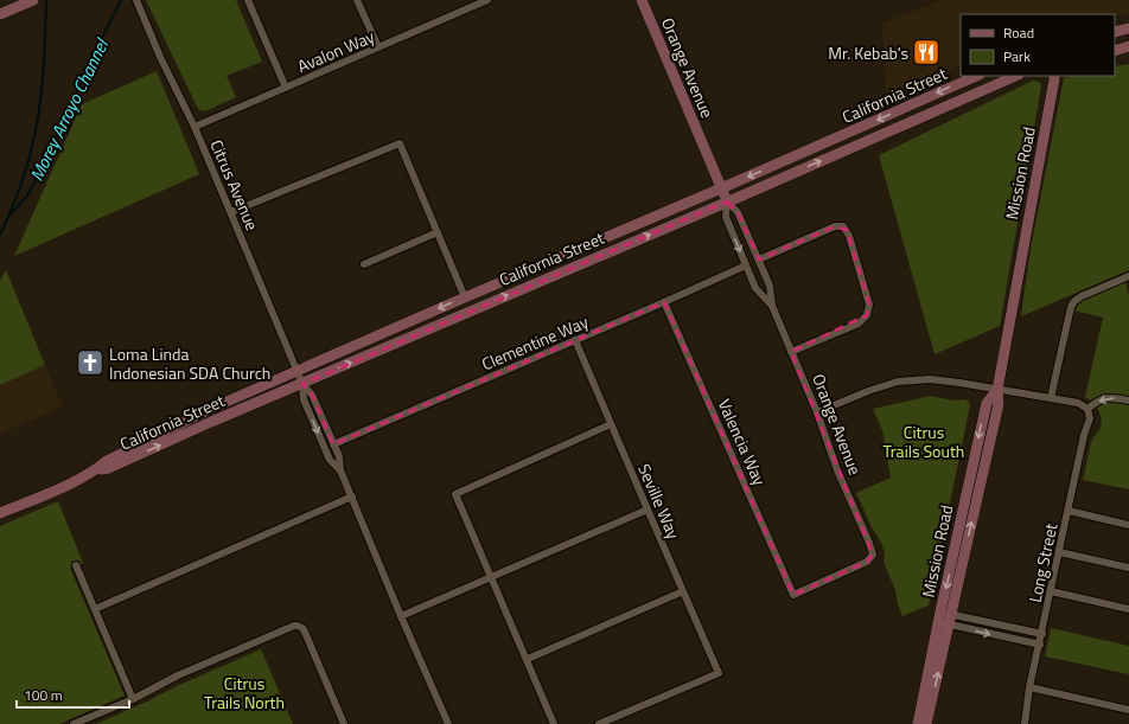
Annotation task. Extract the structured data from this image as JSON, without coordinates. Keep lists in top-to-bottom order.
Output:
{
  "streets": {
    "main road": ["Orange Avenue", "California Street", "Mission Road"],
    "street": [
      "Avalon Way",
      "Citrus Avenue",
      "Clementine Way",
      "Valencia Way",
      "Seville Way",
      "Long Street"
    ]
  },
  "crossings": [
    ["Avalon Way", "Citrus Avenue"],
    ["Orange Avenue", "California Street"],
    ["Orange Avenue", "Clementine Way"],
    ["Orange Avenue", "Valencia Way"],
    ["California Street", "Citrus Avenue"],
    ["Citrus Avenue", "Clementine Way"],
    ["Clementine Way", "Valencia Way"],
    ["Clementine Way", "Seville Way"]
  ],
  "water": ["Morey Arroyo Channel"],
  "parks": ["Citrus Trails South", "Citrus Trails North"],
  "places": {
    "restaurant": ["Mr. Kebab's"],
    "church": ["Loma Linda Indonesian SDA Church"]
  },
  "legend": ["Road", "Park"],
  "scale_bar": "100 m"
}
